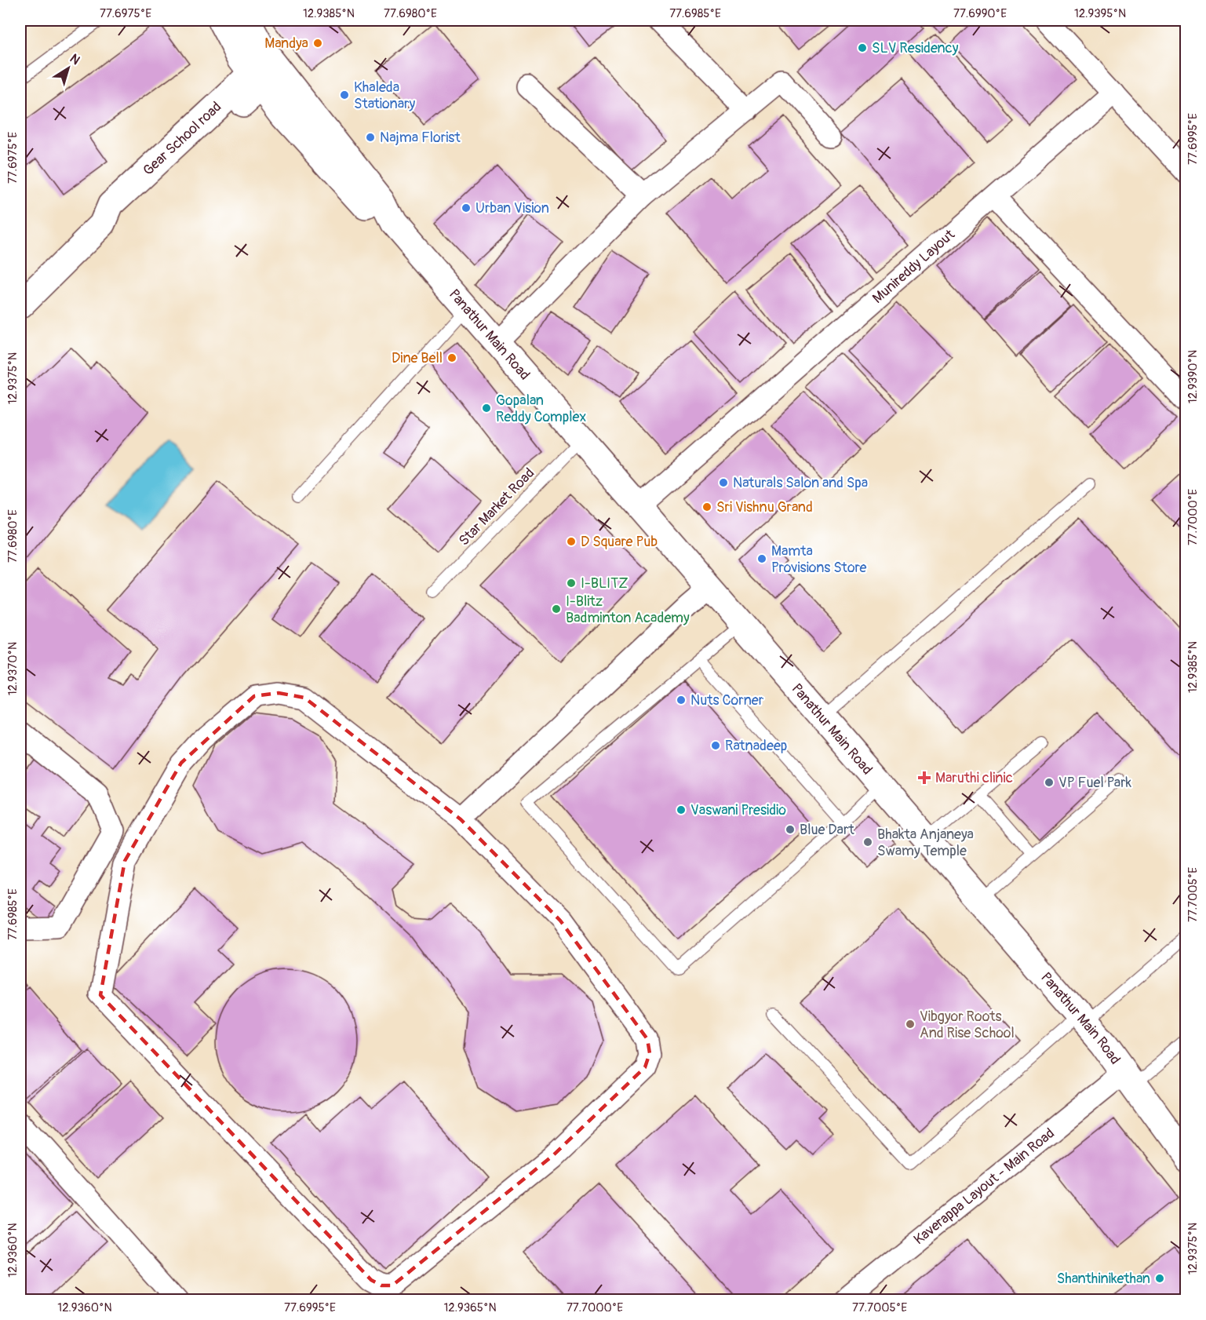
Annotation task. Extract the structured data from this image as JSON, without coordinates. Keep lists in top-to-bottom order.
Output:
{
  "streets": {
    "street": [
      "Gear School road",
      "Munireddy Layout",
      "Panathur Main Road",
      "Kaverappa Layout - Main Road"
    ],
    "lane": ["Star Market Road"]
  },
  "crossings": [
    ["Gear School road", "Panathur Main Road"],
    ["Munireddy Layout", "Panathur Main Road"],
    ["Panathur Main Road", "Star Market Road"],
    ["Panathur Main Road", "Kaverappa Layout - Main Road"]
  ],
  "places": {
    "other": [
      "Mandya",
      "SLV Residency",
      "Khaleda Stationary",
      "Najma Florist",
      "Urban Vision",
      "Dine Bell",
      "Gopalan Reddy Complex",
      "Naturals Salon and Spa",
      "Sri Vishnu Grand",
      "D Square Pub",
      "Mamta Provisions Store",
      "I-BLITZ",
      "I-Blitz Badminton Academy",
      "Nuts Corner",
      "Ratnadeep",
      "VP Fuel Park",
      "Vaswani Presidio",
      "Blue Dart",
      "Bhakta Anjaneya Swamy Temple",
      "Vibgyor Roots And Rise School",
      "Shanthinikethan"
    ],
    "health": ["Maruthi clinic"]
  },
  "north": "top right",
  "coordinates": [
    "77.6975°E",
    "12.9385°N",
    "77.6980°E",
    "77.6985°E",
    "77.6990°E",
    "12.9395°N",
    "77.6995°E",
    "12.9390°N",
    "12.9375°N",
    "77.7000°E",
    "12.9370°N",
    "77.7005°E",
    "12.9360°N",
    "12.9365°N"
  ]
}
